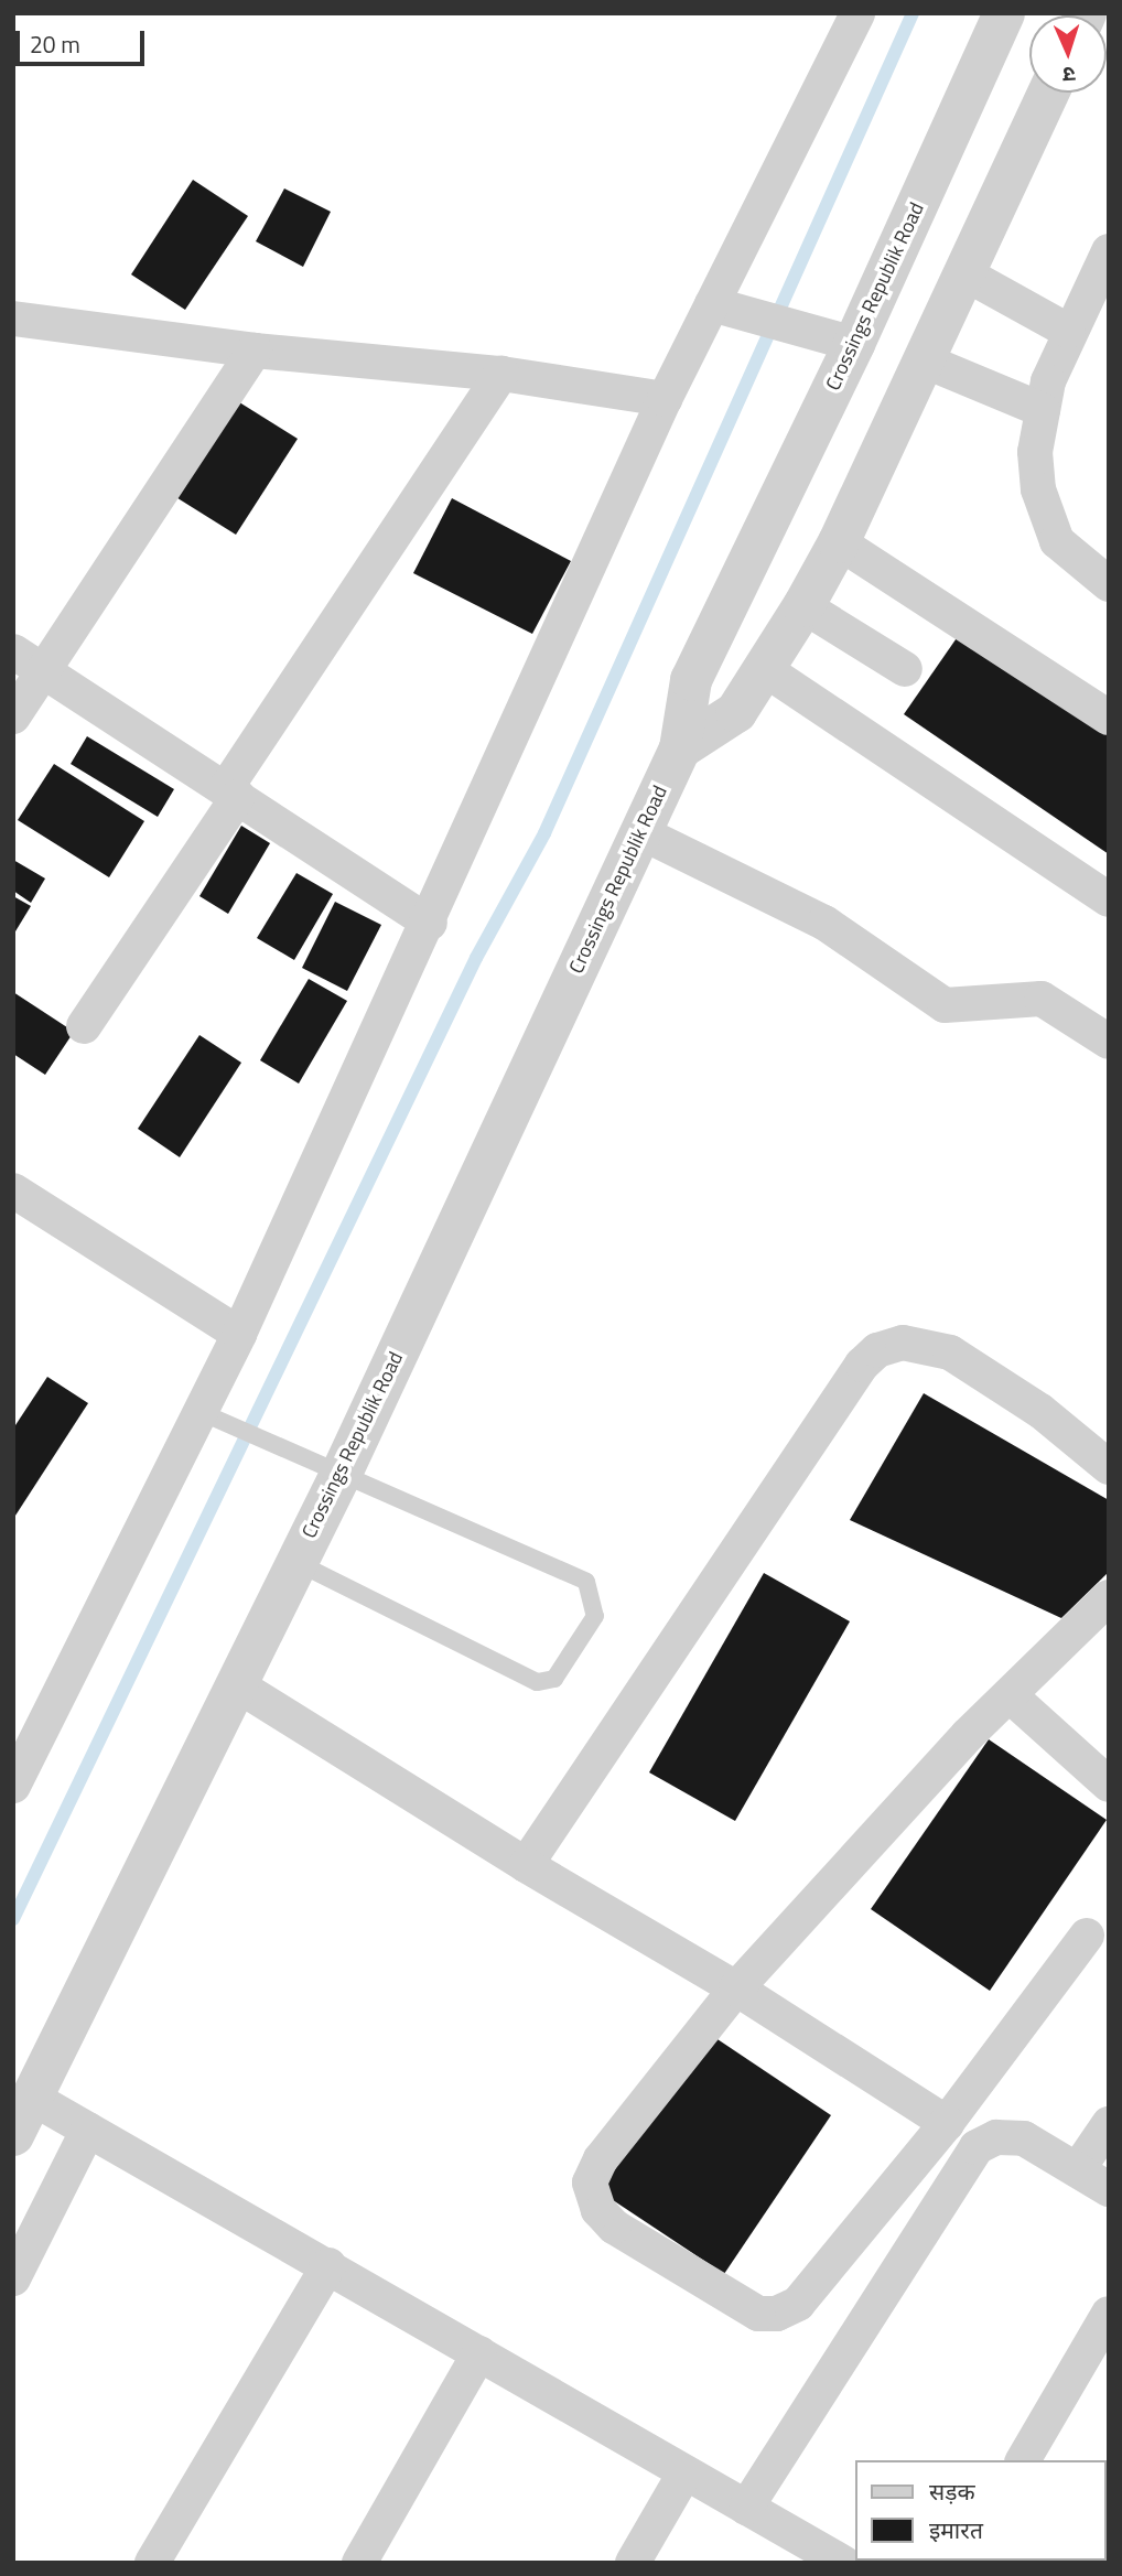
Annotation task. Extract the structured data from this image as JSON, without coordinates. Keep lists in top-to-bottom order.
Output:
{
  "streets": {
    "street": ["Crossings Republik Road"]
  },
  "legend": ["सड़क", "इमारत"],
  "scale_bar": "20 m",
  "north": "bottom"
}
